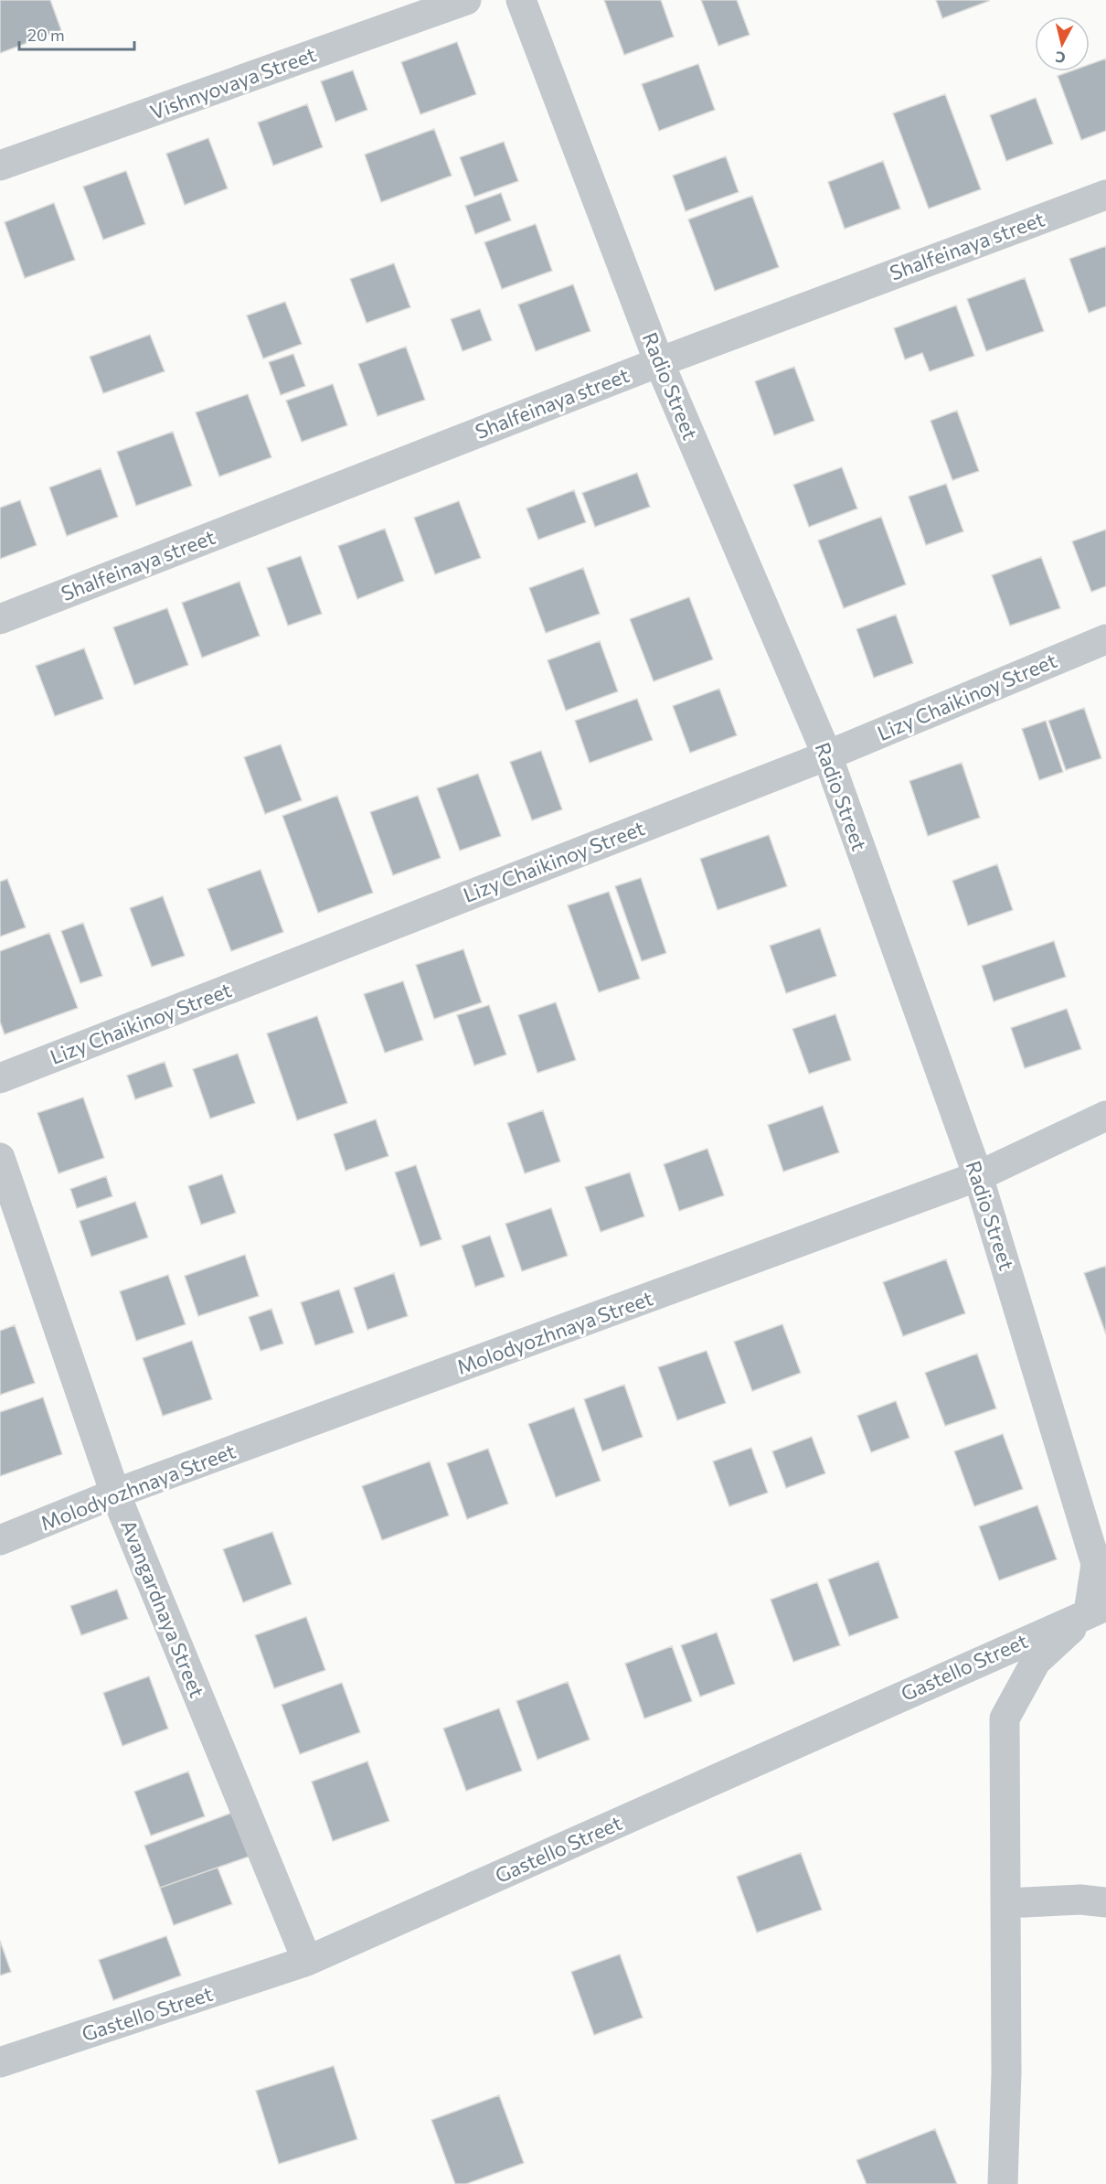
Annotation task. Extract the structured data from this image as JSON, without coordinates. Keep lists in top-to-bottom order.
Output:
{
  "streets": {
    "street": [
      "Vishnyovaya Street",
      "Shalfeinaya street",
      "Radio Street",
      "Lizy Chaikinoy Street",
      "Molodyozhnaya Street",
      "Avangardnaya Street",
      "Gastello Street"
    ]
  },
  "crossings": [
    ["Shalfeinaya street", "Radio Street"],
    ["Radio Street", "Lizy Chaikinoy Street"],
    ["Radio Street", "Molodyozhnaya Street"],
    ["Radio Street", "Gastello Street"],
    ["Molodyozhnaya Street", "Avangardnaya Street"],
    ["Avangardnaya Street", "Gastello Street"]
  ],
  "scale_bar": "20 m",
  "north": "bottom"
}
